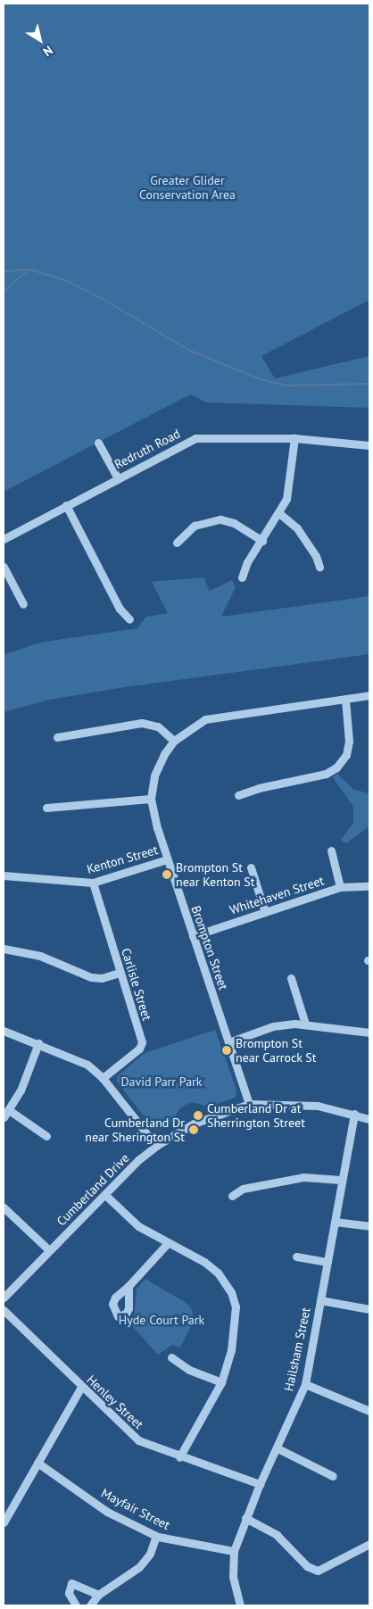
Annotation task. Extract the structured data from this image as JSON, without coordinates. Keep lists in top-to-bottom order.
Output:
{
  "streets": {
    "street": [
      "Redruth Road",
      "Kenton Street",
      "Whitehaven Street",
      "Brompton Street",
      "Carlisle Street",
      "Cumberland Drive",
      "Hailsham Street",
      "Henley Street",
      "Mayfair Street"
    ]
  },
  "crossings": [
    ["Kenton Street", "Brompton Street"],
    ["Kenton Street", "Carlisle Street"],
    ["Whitehaven Street", "Brompton Street"],
    ["Brompton Street", "Cumberland Drive"],
    ["Cumberland Drive", "Hailsham Street"],
    ["Hailsham Street", "Henley Street"],
    ["Hailsham Street", "Mayfair Street"]
  ],
  "parks": ["Greater Glider Conservation Area", "David Parr Park", "Hyde Court Park"],
  "places": [
    "Brompton St near Kenton St",
    "Brompton St near Carrock St",
    "Cumberland Dr at Sherrington Street",
    "Cumberland Dr near Sherington St"
  ],
  "north": "bottom right"
}
